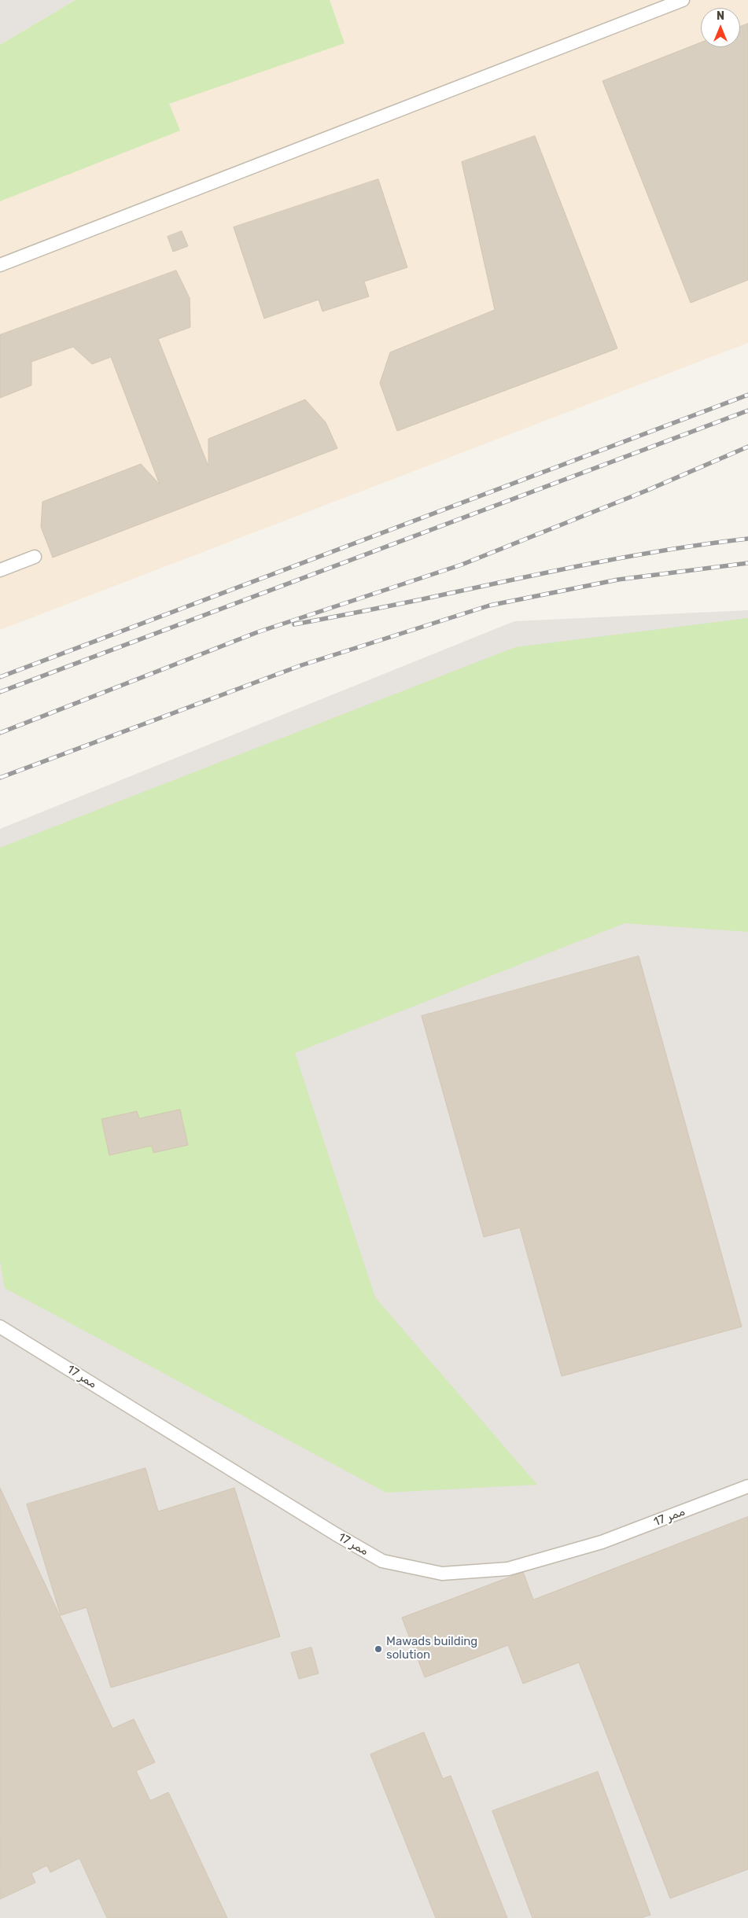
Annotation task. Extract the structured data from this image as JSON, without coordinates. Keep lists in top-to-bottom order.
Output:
{
  "streets": {
    "lane": ["ممر 17"]
  },
  "places": ["Mawads building solution"],
  "north": "top"
}
